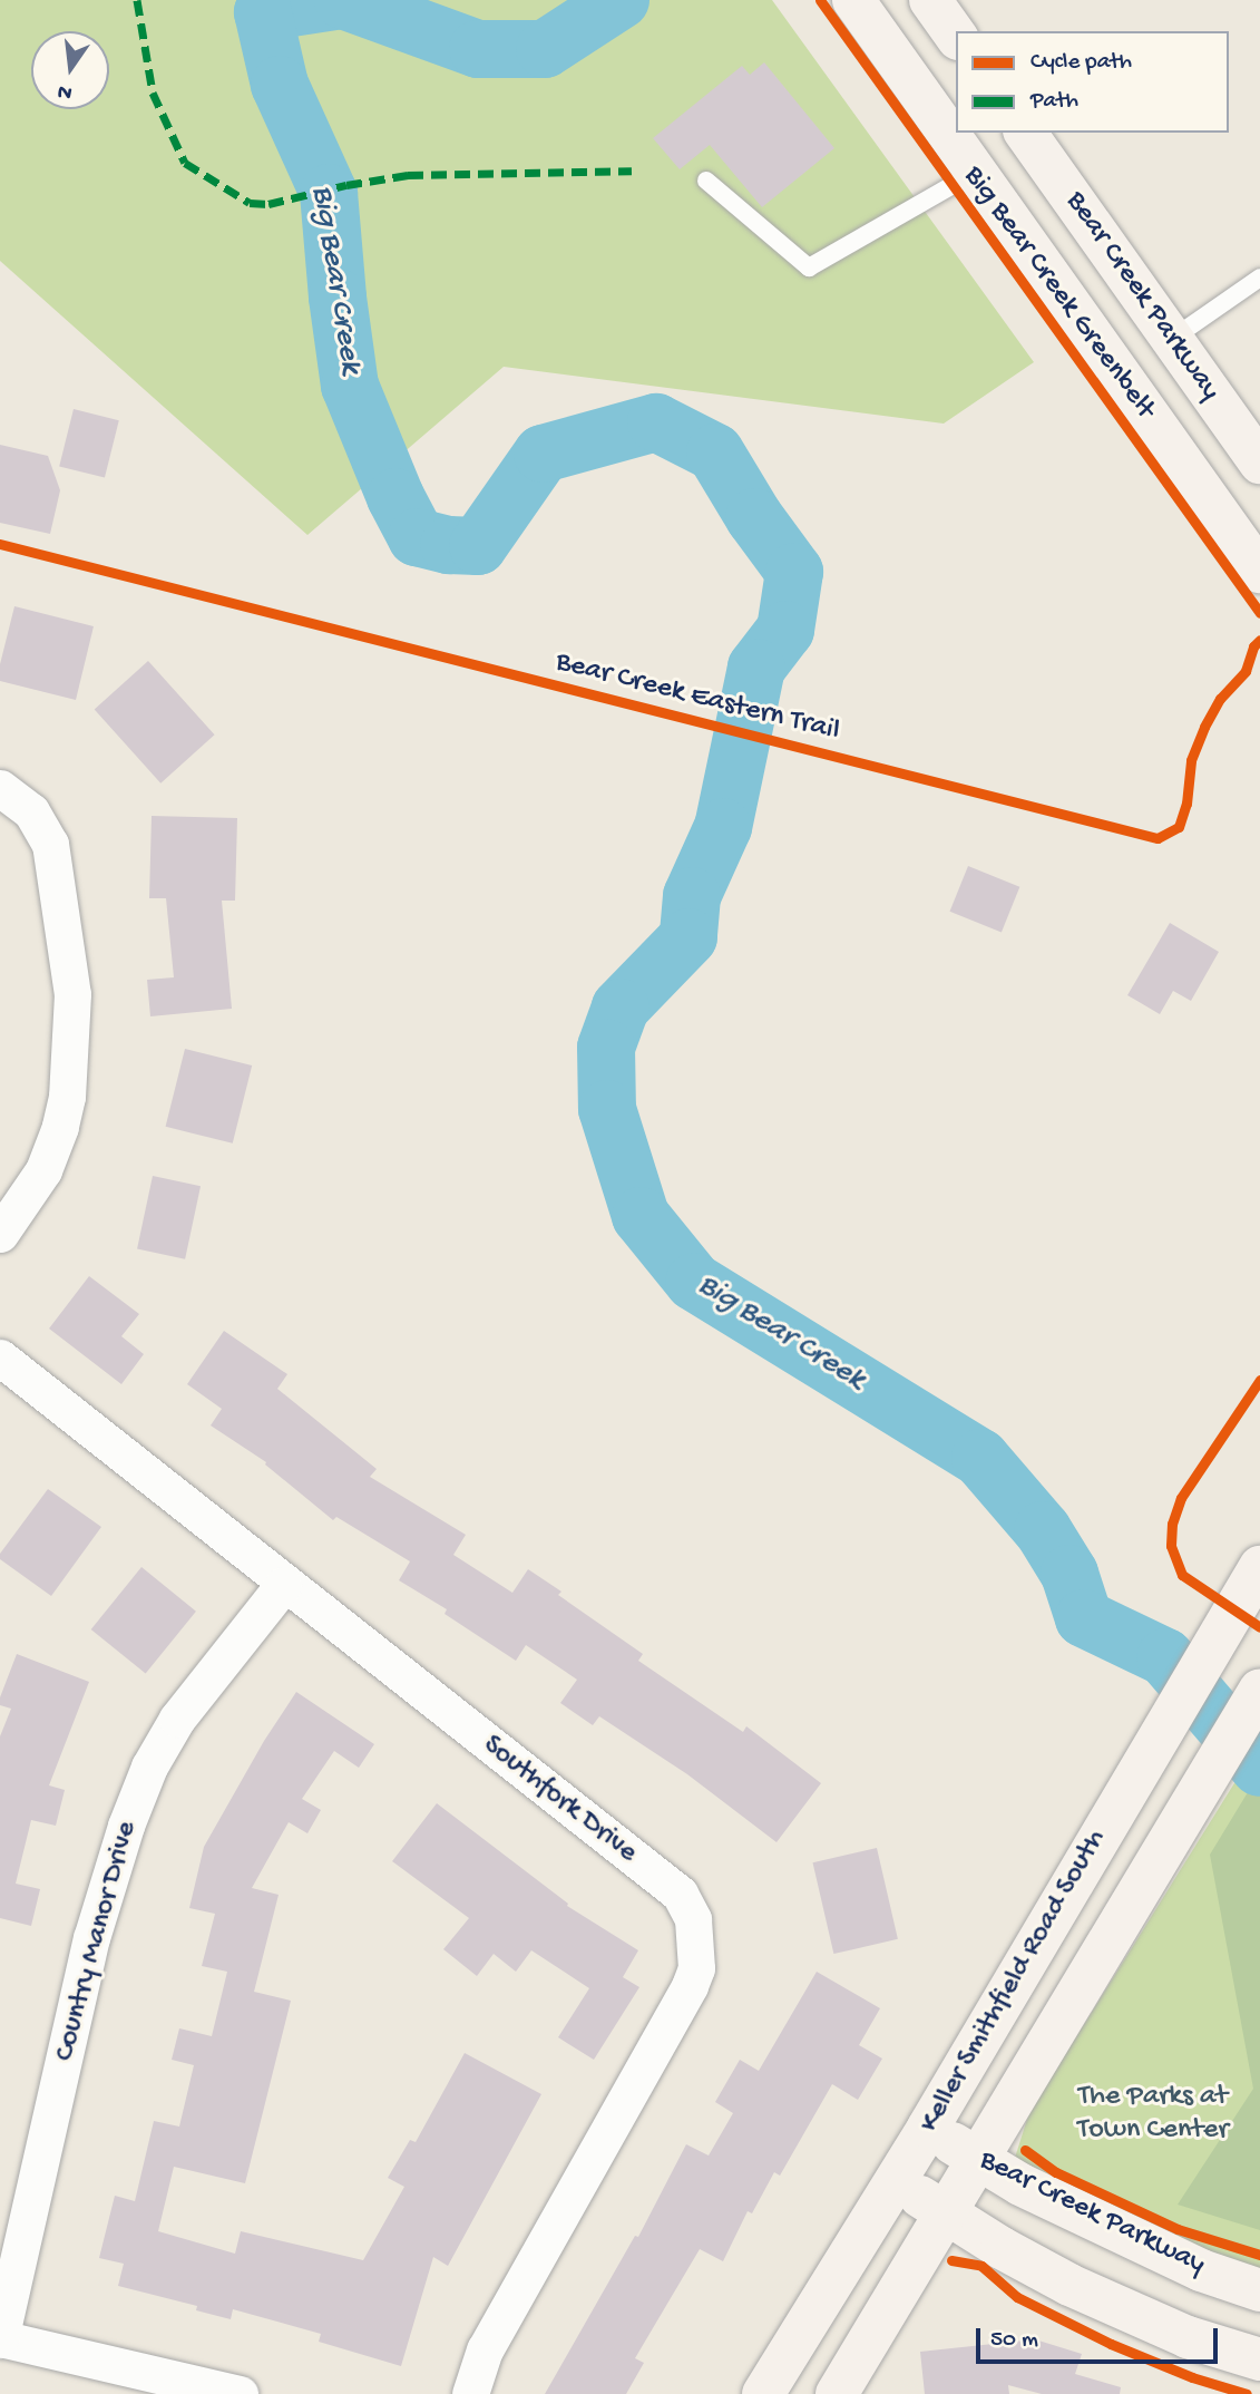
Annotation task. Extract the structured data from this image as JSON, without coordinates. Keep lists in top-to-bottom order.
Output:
{
  "streets": {
    "main road": ["Bear Creek Parkway", "Keller Smithfield Road South"],
    "street": ["Southfork Drive", "Country Manor Drive"],
    "cycle path": ["Big Bear Creek Greenbelt", "Bear Creek Eastern Trail"]
  },
  "crossings": [
    ["Bear Creek Parkway", "Keller Smithfield Road South"],
    ["Southfork Drive", "Country Manor Drive"]
  ],
  "water": ["Big Bear Creek"],
  "parks": ["The Parks at Town Center"],
  "legend": ["Cycle path", "Path"],
  "scale_bar": "50 m",
  "north": "bottom"
}
